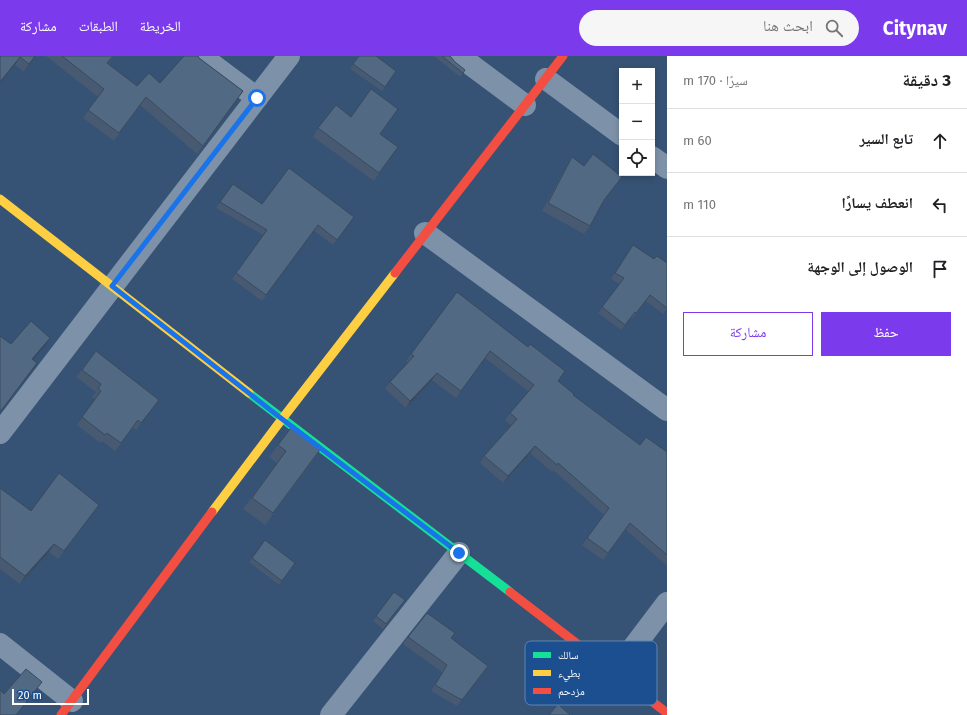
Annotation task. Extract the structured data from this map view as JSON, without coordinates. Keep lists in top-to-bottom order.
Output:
{
  "legend": ["سالك", "بطيء", "مزدحم"],
  "scale_bar": "20 m",
  "page": {
    "header": "Citynav",
    "search": "ابحث هنا",
    "nav": ["الخريطة", "الطبقات", "مشاركة"],
    "heading": ["3 دقيقة", "سيرًا · 170 m"],
    "map_buttons": ["+", "−"],
    "list": [
      ["تابع السير", "60 m"],
      ["انعطف يسارًا", "110 m"],
      "الوصول إلى الوجهة"
    ],
    "buttons": ["حفظ", "مشاركة"],
    "scale": "20 m"
  }
}
